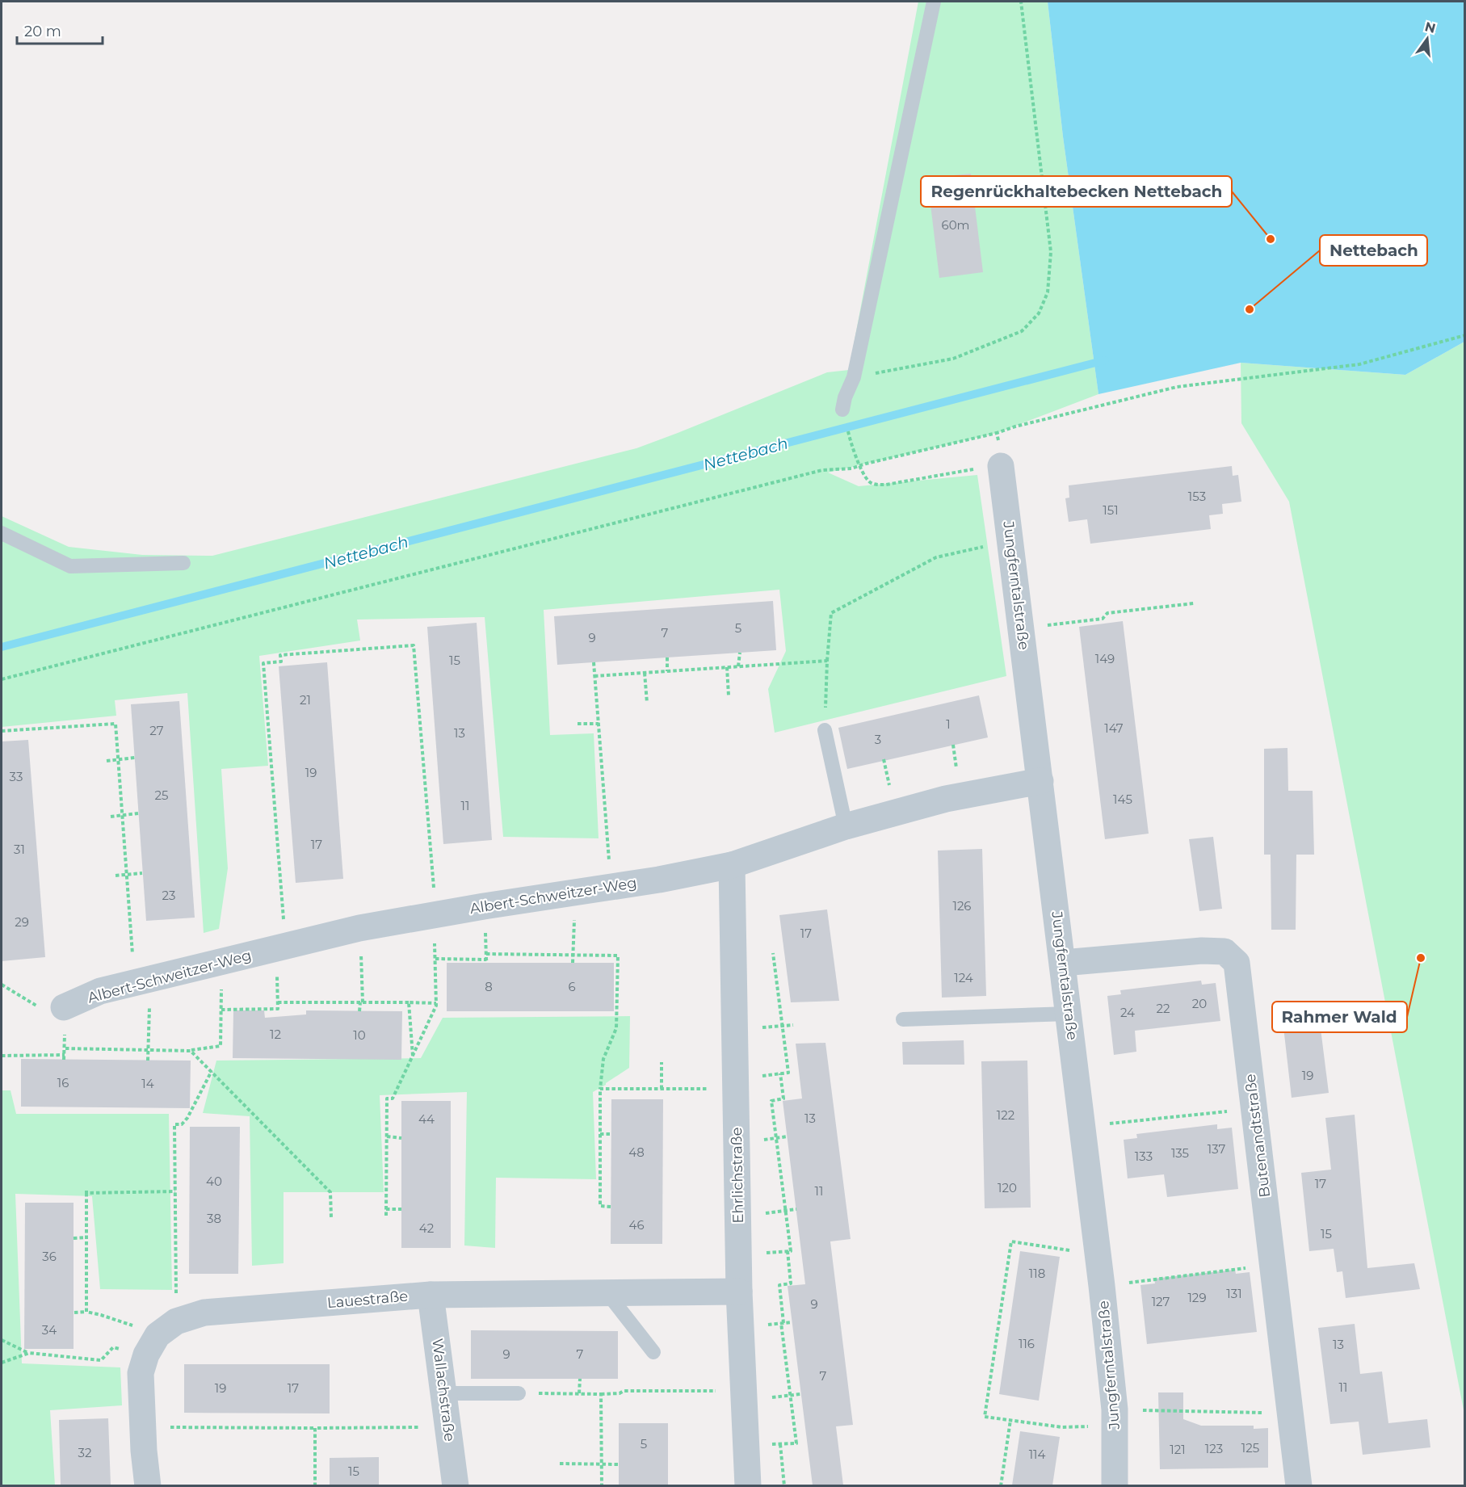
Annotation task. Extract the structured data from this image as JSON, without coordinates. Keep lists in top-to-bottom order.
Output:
{
  "streets": {
    "street": [
      "Jungferntalstraße",
      "Albert-Schweitzer-Weg",
      "Butenandtstraße",
      "Ehrlichstraße",
      "Lauestraße",
      "Wallachstraße"
    ]
  },
  "crossings": [
    ["Jungferntalstraße", "Albert-Schweitzer-Weg"],
    ["Jungferntalstraße", "Butenandtstraße"],
    ["Albert-Schweitzer-Weg", "Ehrlichstraße"],
    ["Ehrlichstraße", "Lauestraße"],
    ["Lauestraße", "Wallachstraße"]
  ],
  "water": ["Nettebach"],
  "places": ["Regenrückhaltebecken Nettebach", "Nettebach", "Rahmer Wald"],
  "house_numbers": [
    "60m",
    "153",
    "151",
    "5",
    "7",
    "9",
    "149",
    "15",
    "21",
    "1",
    "147",
    "27",
    "13",
    "3",
    "19",
    "33",
    "25",
    "145",
    "11",
    "17",
    "31",
    "23",
    "126",
    "29",
    "17",
    "124",
    "8",
    "6",
    "20",
    "22",
    "24",
    "12",
    "10",
    "19",
    "16",
    "14",
    "122",
    "13",
    "44",
    "137",
    "48",
    "135",
    "133",
    "40",
    "17",
    "120",
    "11",
    "38",
    "46",
    "42",
    "15",
    "36",
    "118",
    "131",
    "129",
    "127",
    "9",
    "34",
    "116",
    "13",
    "9",
    "7",
    "7",
    "11",
    "19",
    "17",
    "5",
    "125",
    "123",
    "121",
    "32",
    "114",
    "15"
  ],
  "scale_bar": "20 m",
  "north": "top"
}
